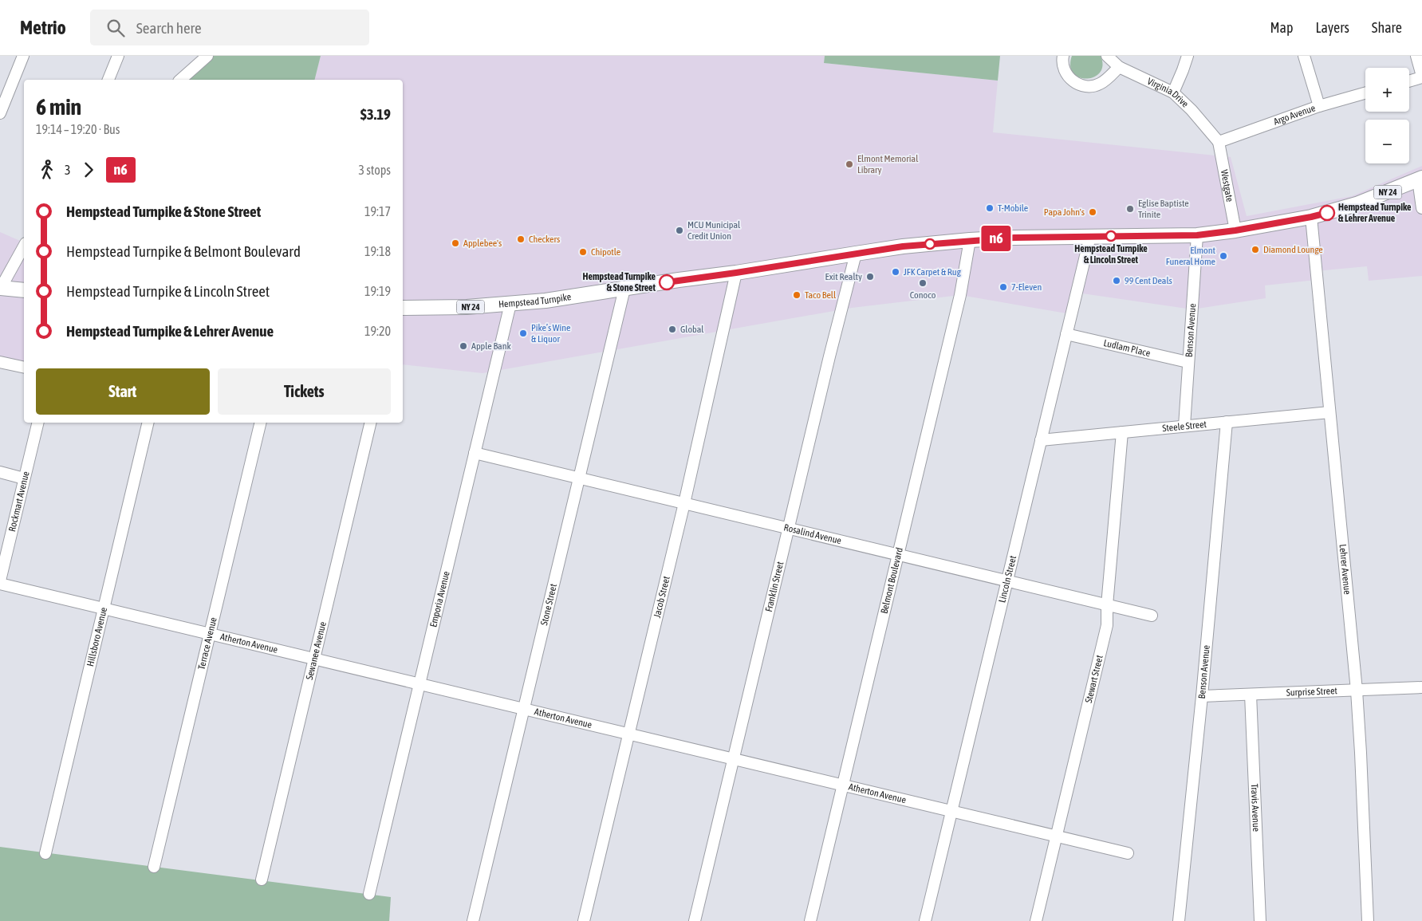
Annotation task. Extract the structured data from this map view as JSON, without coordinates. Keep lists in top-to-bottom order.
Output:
{
  "streets": {
    "main road": ["NY 24", "Hempstead Turnpike"],
    "street": [
      "Virginia Drive",
      "Argo Avenue",
      "Westgate",
      "Benson Avenue",
      "Ludlam Place",
      "Steele Street",
      "Rockmart Avenue",
      "Rosalind Avenue",
      "Lehrer Avenue",
      "Lincoln Street",
      "Belmont Boulevard",
      "Franklin Street",
      "Jacob Street",
      "Emporia Avenue",
      "Stone Street",
      "Hillsboro Avenue",
      "Terrace Avenue",
      "Atherton Avenue",
      "Sewanee Avenue",
      "Stewart Street",
      "Surprise Street",
      "Travis Avenue"
    ]
  },
  "crossings": [
    ["Virginia Drive", "Argo Avenue"],
    ["Virginia Drive", "Westgate"],
    ["Argo Avenue", "Westgate"],
    ["Westgate", "Hempstead Turnpike"],
    ["Hempstead Turnpike", "Benson Avenue"],
    ["Hempstead Turnpike", "Lehrer Avenue"],
    ["Hempstead Turnpike", "Lincoln Street"],
    ["Hempstead Turnpike", "Belmont Boulevard"],
    ["Hempstead Turnpike", "Franklin Street"],
    ["Hempstead Turnpike", "Jacob Street"],
    ["Hempstead Turnpike", "Emporia Avenue"],
    ["Hempstead Turnpike", "Stone Street"],
    ["Benson Avenue", "Ludlam Place"],
    ["Benson Avenue", "Steele Street"],
    ["Benson Avenue", "Surprise Street"],
    ["Ludlam Place", "Lincoln Street"],
    ["Steele Street", "Lehrer Avenue"],
    ["Steele Street", "Lincoln Street"],
    ["Steele Street", "Stewart Street"],
    ["Rockmart Avenue", "Atherton Avenue"],
    ["Rosalind Avenue", "Lincoln Street"],
    ["Rosalind Avenue", "Belmont Boulevard"],
    ["Rosalind Avenue", "Franklin Street"],
    ["Rosalind Avenue", "Jacob Street"],
    ["Rosalind Avenue", "Emporia Avenue"],
    ["Rosalind Avenue", "Stone Street"],
    ["Rosalind Avenue", "Stewart Street"],
    ["Lehrer Avenue", "Surprise Street"],
    ["Lincoln Street", "Atherton Avenue"],
    ["Belmont Boulevard", "Atherton Avenue"],
    ["Franklin Street", "Atherton Avenue"],
    ["Jacob Street", "Atherton Avenue"],
    ["Emporia Avenue", "Atherton Avenue"],
    ["Stone Street", "Atherton Avenue"],
    ["Hillsboro Avenue", "Atherton Avenue"],
    ["Terrace Avenue", "Atherton Avenue"],
    ["Atherton Avenue", "Sewanee Avenue"],
    ["Atherton Avenue", "Stewart Street"],
    ["Surprise Street", "Travis Avenue"]
  ],
  "places": [
    "Elmont Memorial Library",
    "T-Mobile",
    "Eglise Baptiste Trinite",
    "Papa John's",
    "Hempstead Turnpike & Lehrer Avenue",
    "MCU Municipal Credit Union",
    "Hempstead Turnpike & Lincoln Street",
    "Checkers",
    "Applebee's",
    "Diamond Lounge",
    "Chipotle",
    "Elmont Funeral Home",
    "JFK Carpet & Rug",
    "Exit Realty",
    "99 Cent Deals",
    "Hempstead Turnpike & Stone Street",
    "Conoco",
    "7-Eleven",
    "Taco Bell",
    "Global",
    "Pike’s Wine & Liquor",
    "Apple Bank"
  ],
  "lines": ["bus line n6"],
  "page": {
    "header": "Metrio",
    "search": "Search here",
    "nav": ["Map", "Layers", "Share"],
    "on_map": "n6",
    "map_buttons": ["+", "−"],
    "heading": ["6 min", "19:14 – 19:20 · Bus", "$3.19"],
    "legs": ["3", "n6", "3 stops"],
    "list": [
      {
        "name": "Hempstead Turnpike & Stone Street",
        "value": "19:17"
      },
      {
        "name": "Hempstead Turnpike & Belmont Boulevard",
        "value": "19:18"
      },
      {
        "name": "Hempstead Turnpike & Lincoln Street",
        "value": "19:19"
      },
      {
        "name": "Hempstead Turnpike & Lehrer Avenue",
        "value": "19:20"
      }
    ],
    "buttons": ["Start", "Tickets"]
  }
}
